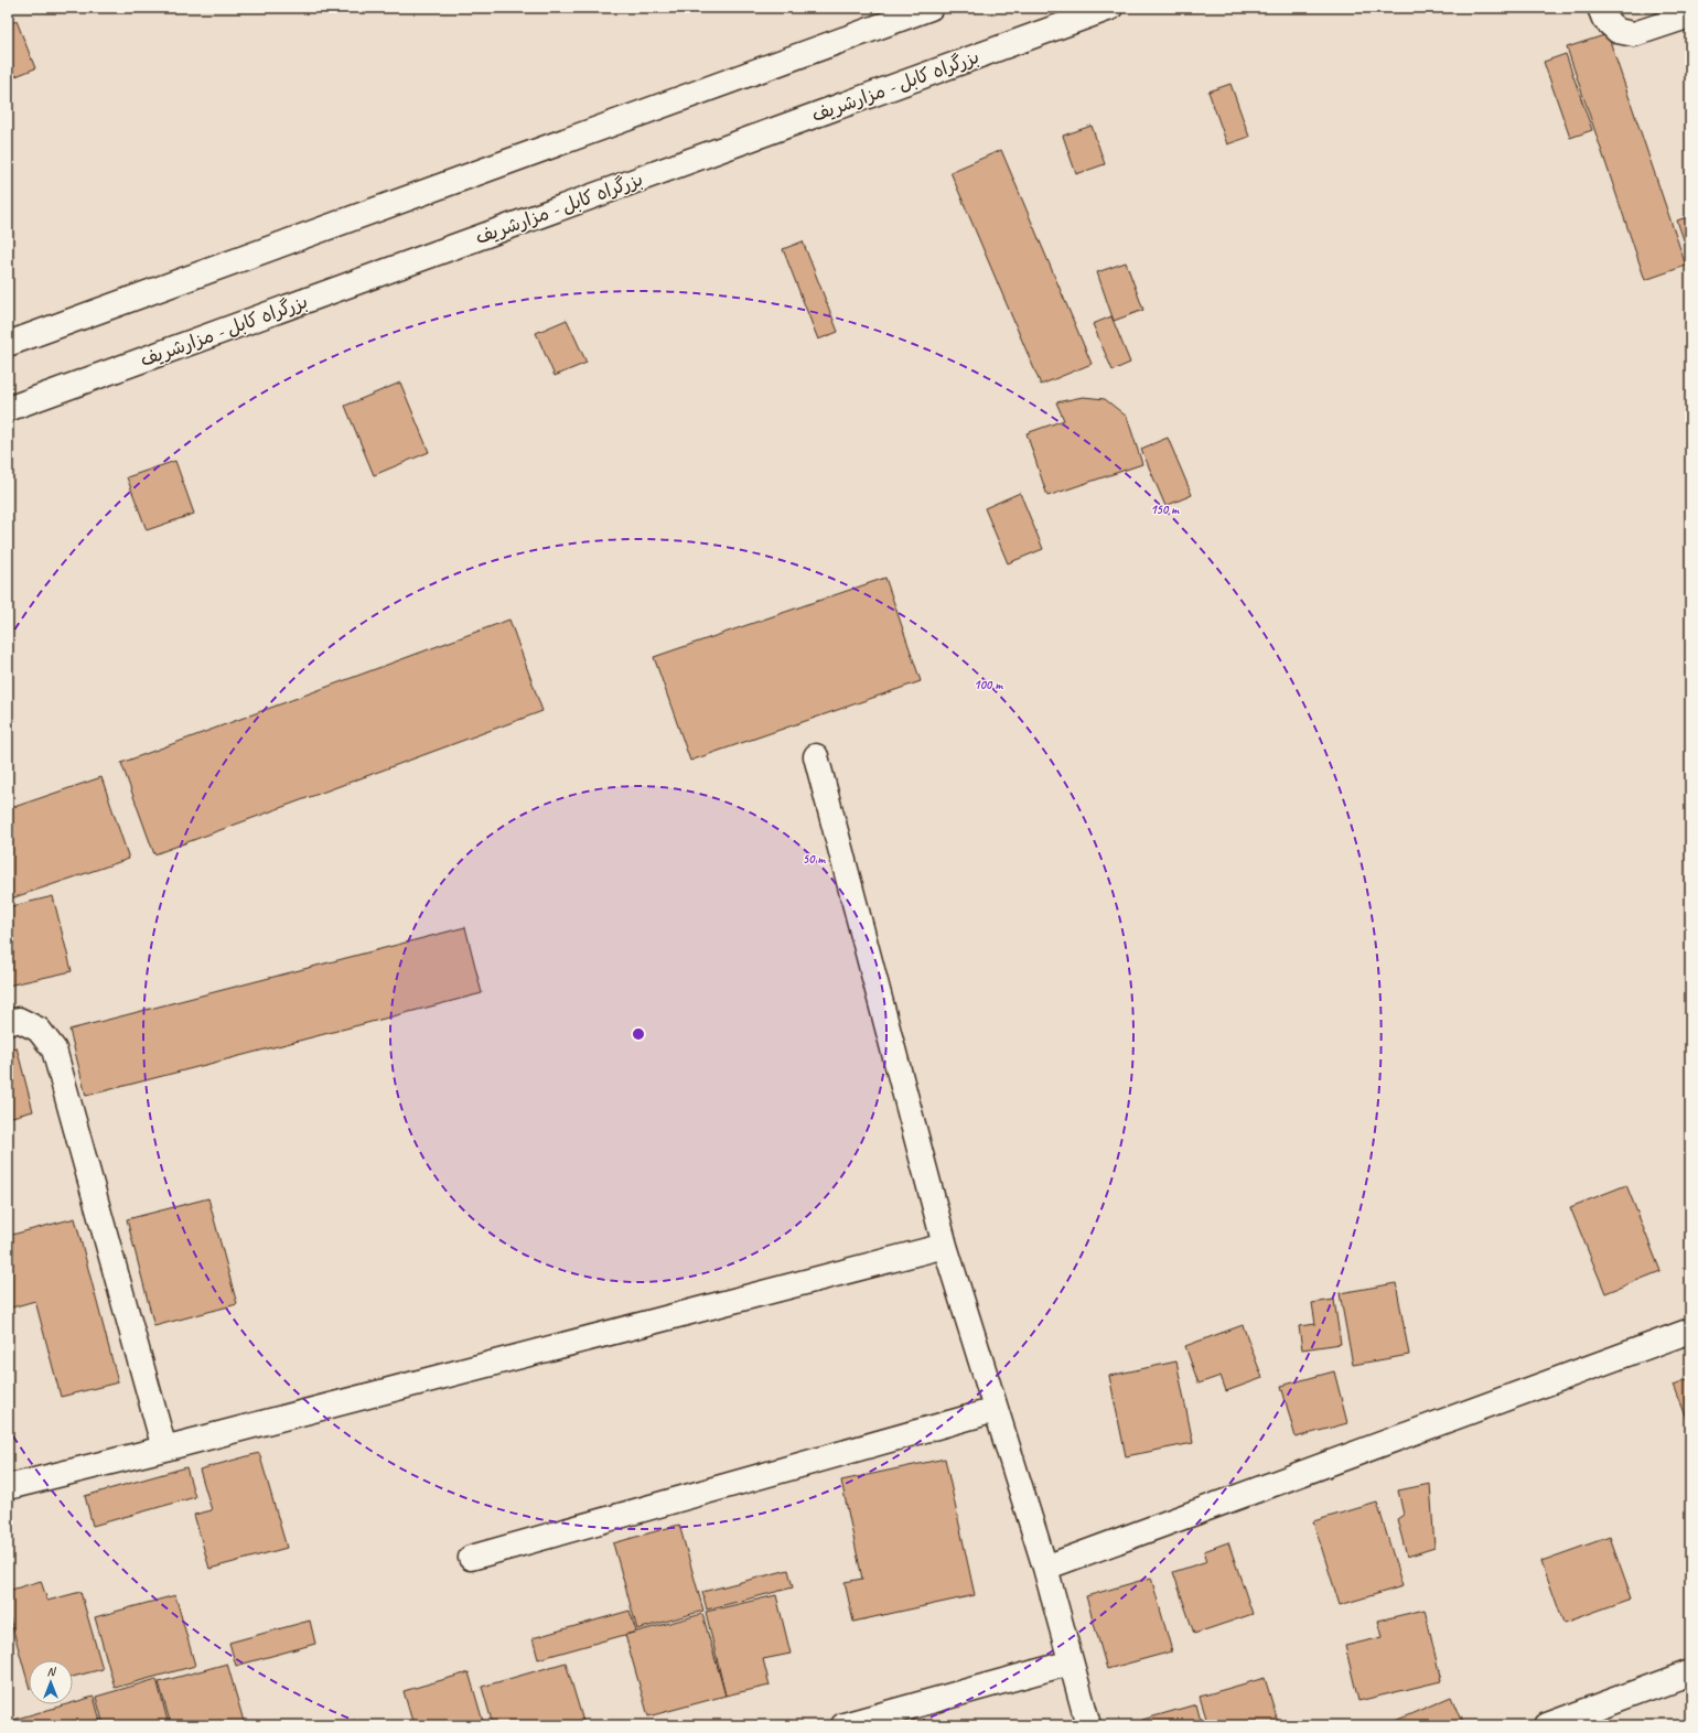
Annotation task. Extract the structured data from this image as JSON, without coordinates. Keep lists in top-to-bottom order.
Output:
{
  "streets": {
    "main road": ["بزرگراه کابل - مزارشریف"]
  },
  "north": "top",
  "rings": ["150 m", "100 m", "50 m"]
}
